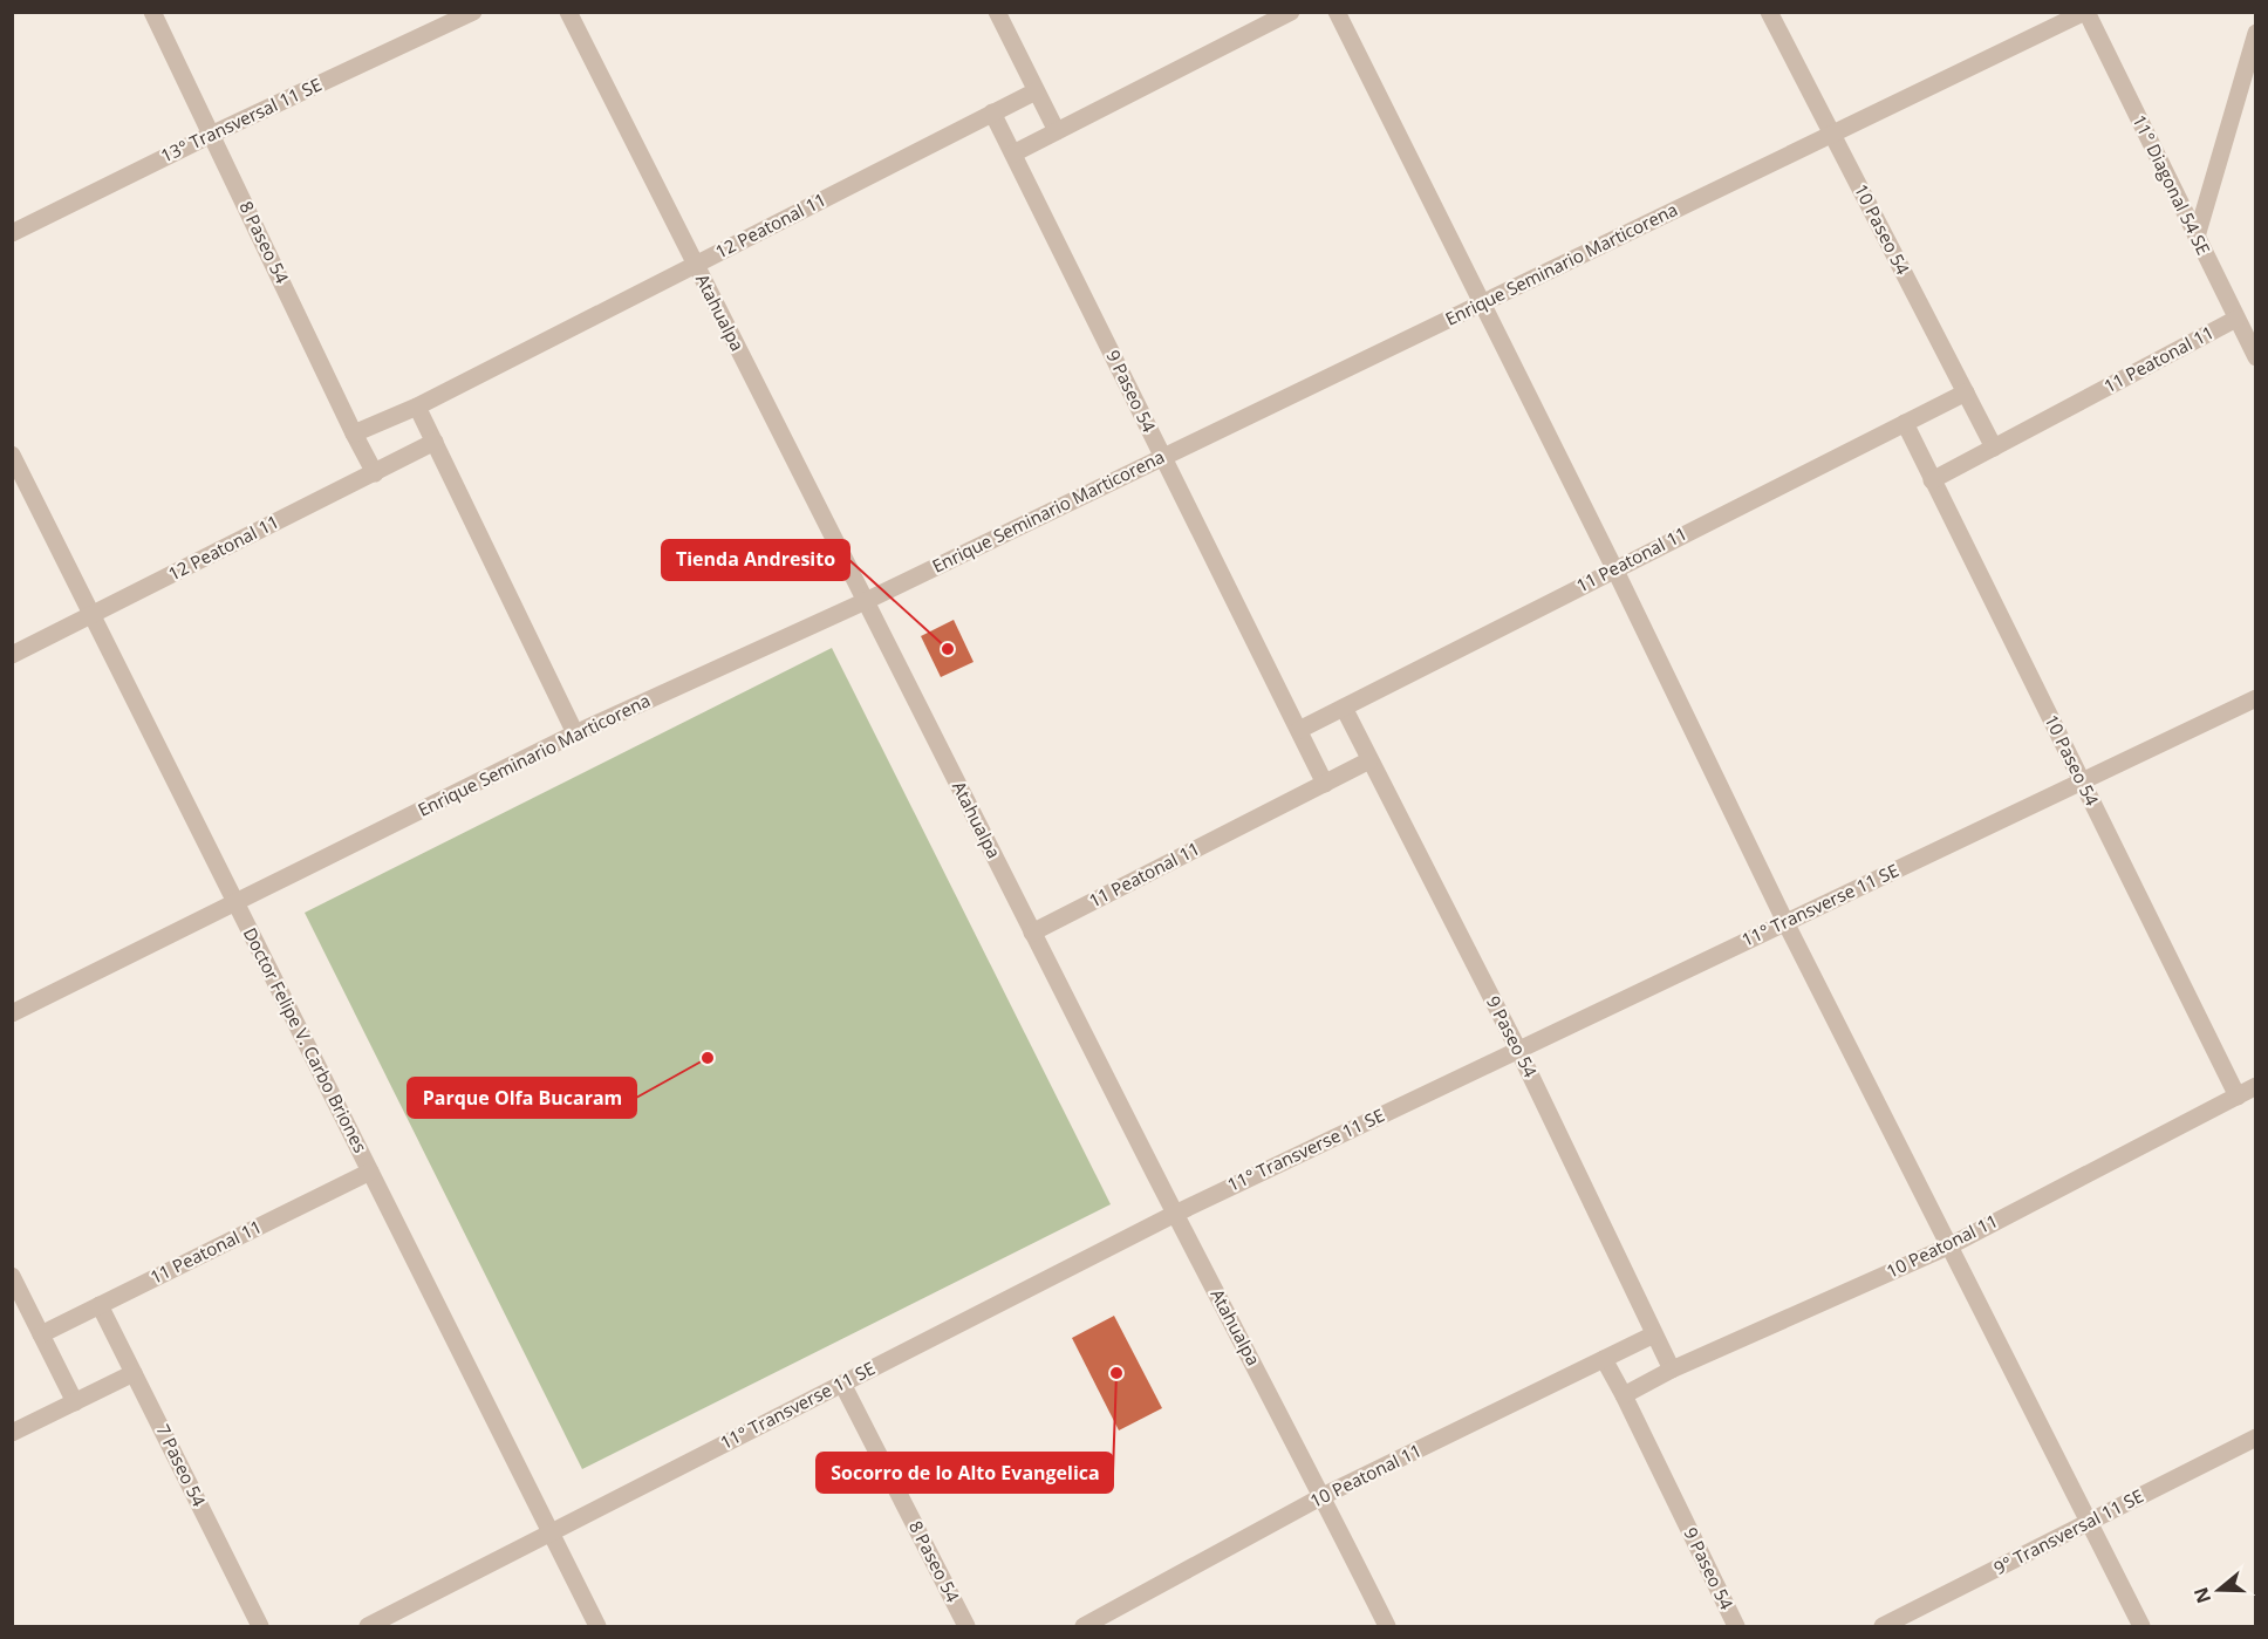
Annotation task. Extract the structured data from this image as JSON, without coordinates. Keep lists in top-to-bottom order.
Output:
{
  "streets": {
    "street": [
      "13° Transversal 11 SE",
      "11° Diagonal 54 SE",
      "12 Peatonal 11",
      "10 Paseo 54",
      "8 Paseo 54",
      "Enrique Seminario Marticorena",
      "Atahualpa",
      "11 Peatonal 11",
      "9 Paseo 54",
      "11° Transverse 11 SE",
      "Doctor Felipe V. Carbo Briones",
      "10 Peatonal 11",
      "7 Paseo 54",
      "9° Transversal 11 SE"
    ]
  },
  "crossings": [
    ["13° Transversal 11 SE", "8 Paseo 54"],
    ["11° Diagonal 54 SE", "Enrique Seminario Marticorena"],
    ["11° Diagonal 54 SE", "11 Peatonal 11"],
    ["12 Peatonal 11", "8 Paseo 54"],
    ["12 Peatonal 11", "Atahualpa"],
    ["12 Peatonal 11", "9 Paseo 54"],
    ["12 Peatonal 11", "Doctor Felipe V. Carbo Briones"],
    ["10 Paseo 54", "Enrique Seminario Marticorena"],
    ["10 Paseo 54", "11 Peatonal 11"],
    ["10 Paseo 54", "11° Transverse 11 SE"],
    ["10 Paseo 54", "10 Peatonal 11"],
    ["8 Paseo 54", "11° Transverse 11 SE"],
    ["Enrique Seminario Marticorena", "Atahualpa"],
    ["Enrique Seminario Marticorena", "9 Paseo 54"],
    ["Enrique Seminario Marticorena", "Doctor Felipe V. Carbo Briones"],
    ["Atahualpa", "11 Peatonal 11"],
    ["Atahualpa", "11° Transverse 11 SE"],
    ["Atahualpa", "10 Peatonal 11"],
    ["11 Peatonal 11", "9 Paseo 54"],
    ["11 Peatonal 11", "Doctor Felipe V. Carbo Briones"],
    ["11 Peatonal 11", "7 Paseo 54"],
    ["9 Paseo 54", "11° Transverse 11 SE"],
    ["9 Paseo 54", "10 Peatonal 11"],
    ["11° Transverse 11 SE", "Doctor Felipe V. Carbo Briones"]
  ],
  "places": ["Tienda Andresito", "Parque Olfa Bucaram", "Socorro de lo Alto Evangelica"],
  "north": "left"
}
